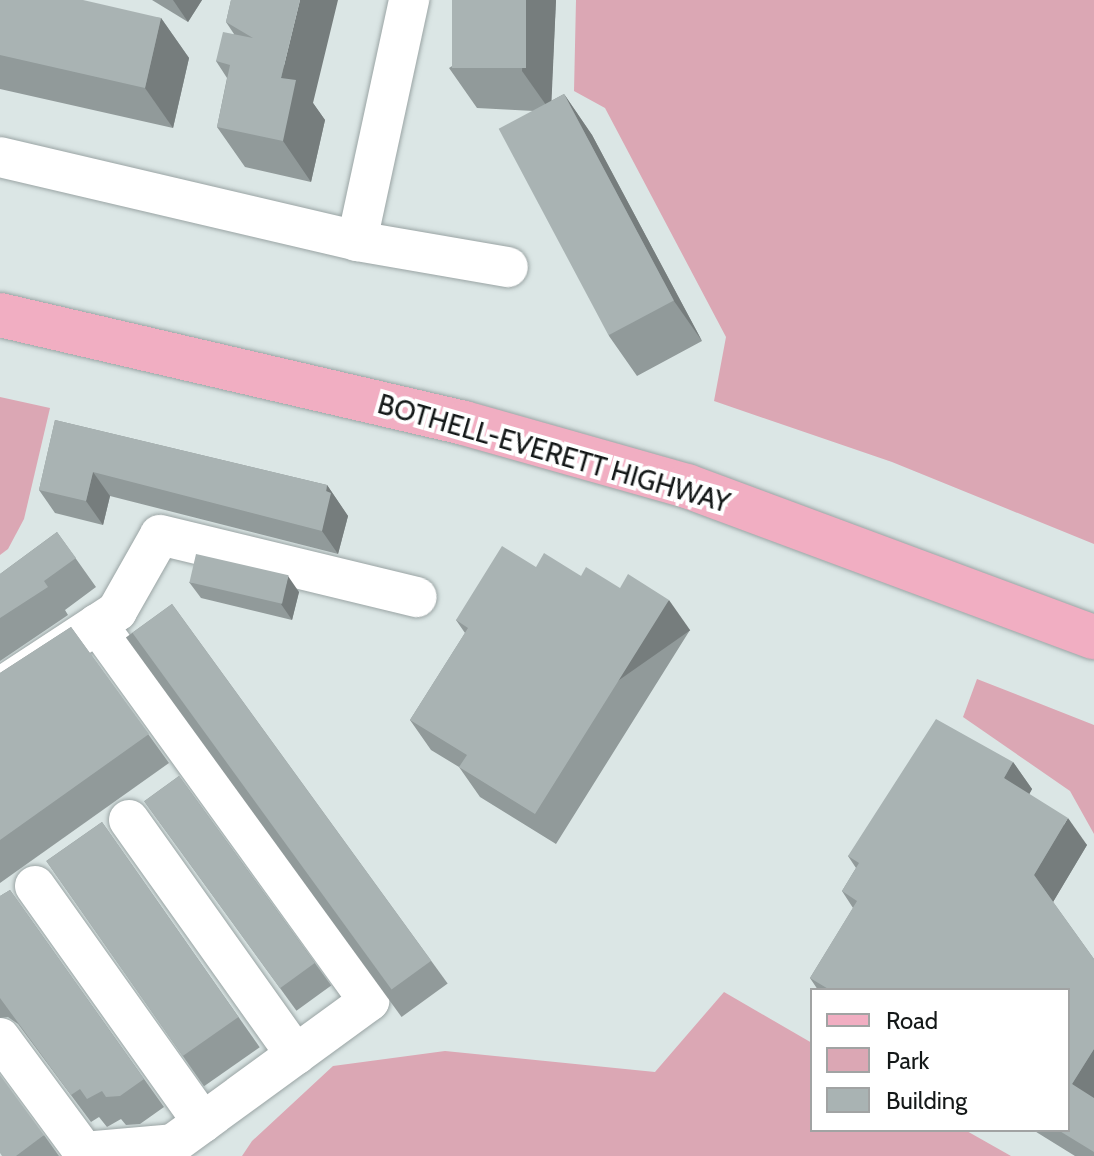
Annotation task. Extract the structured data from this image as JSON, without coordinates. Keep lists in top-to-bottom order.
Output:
{
  "streets": {
    "main road": ["BOTHELL-EVERETT HIGHWAY"]
  },
  "legend": ["Road", "Park", "Building"]
}
